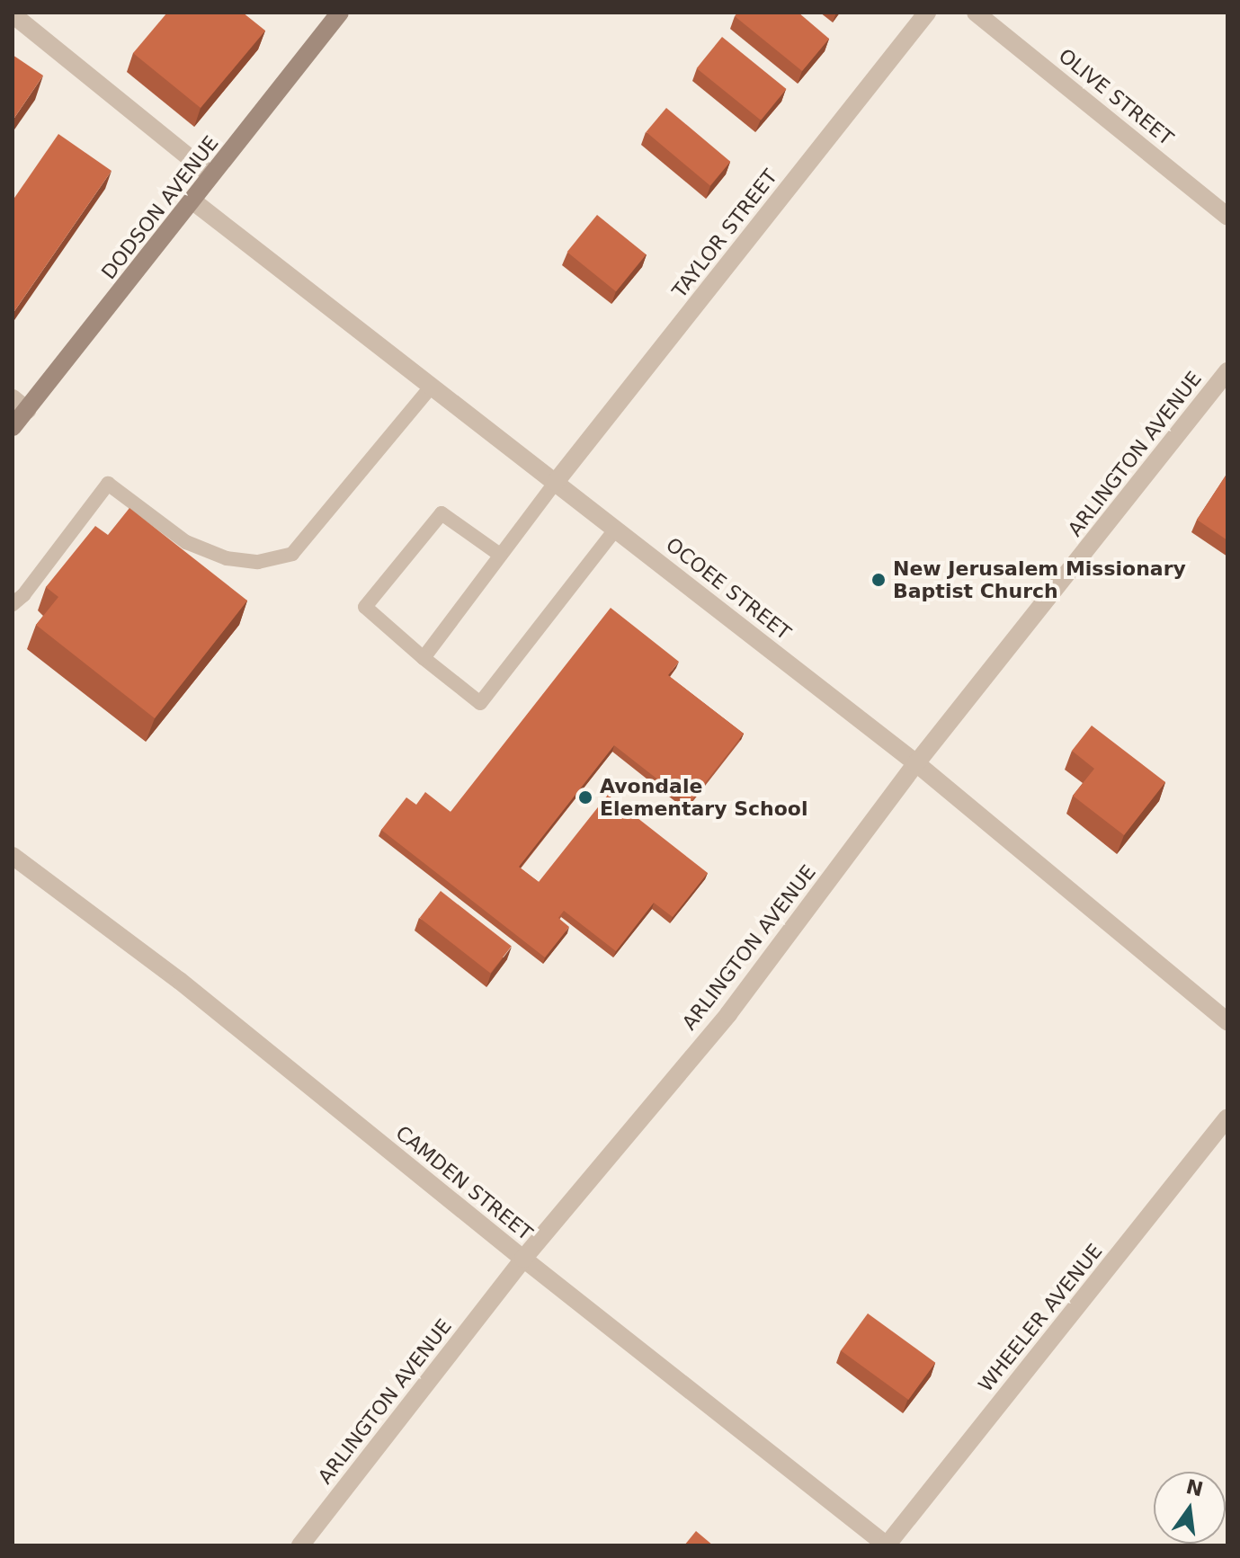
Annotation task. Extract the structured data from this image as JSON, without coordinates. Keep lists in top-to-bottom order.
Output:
{
  "streets": {
    "main road": ["DODSON AVENUE"],
    "street": [
      "OLIVE STREET",
      "TAYLOR STREET",
      "ARLINGTON AVENUE",
      "OCOEE STREET",
      "CAMDEN STREET",
      "WHEELER AVENUE"
    ]
  },
  "crossings": [
    ["DODSON AVENUE", "OCOEE STREET"],
    ["TAYLOR STREET", "OCOEE STREET"],
    ["ARLINGTON AVENUE", "OCOEE STREET"],
    ["ARLINGTON AVENUE", "CAMDEN STREET"],
    ["CAMDEN STREET", "WHEELER AVENUE"]
  ],
  "places": ["New Jerusalem Missionary Baptist Church", "Avondale Elementary School"],
  "north": "top"
}
